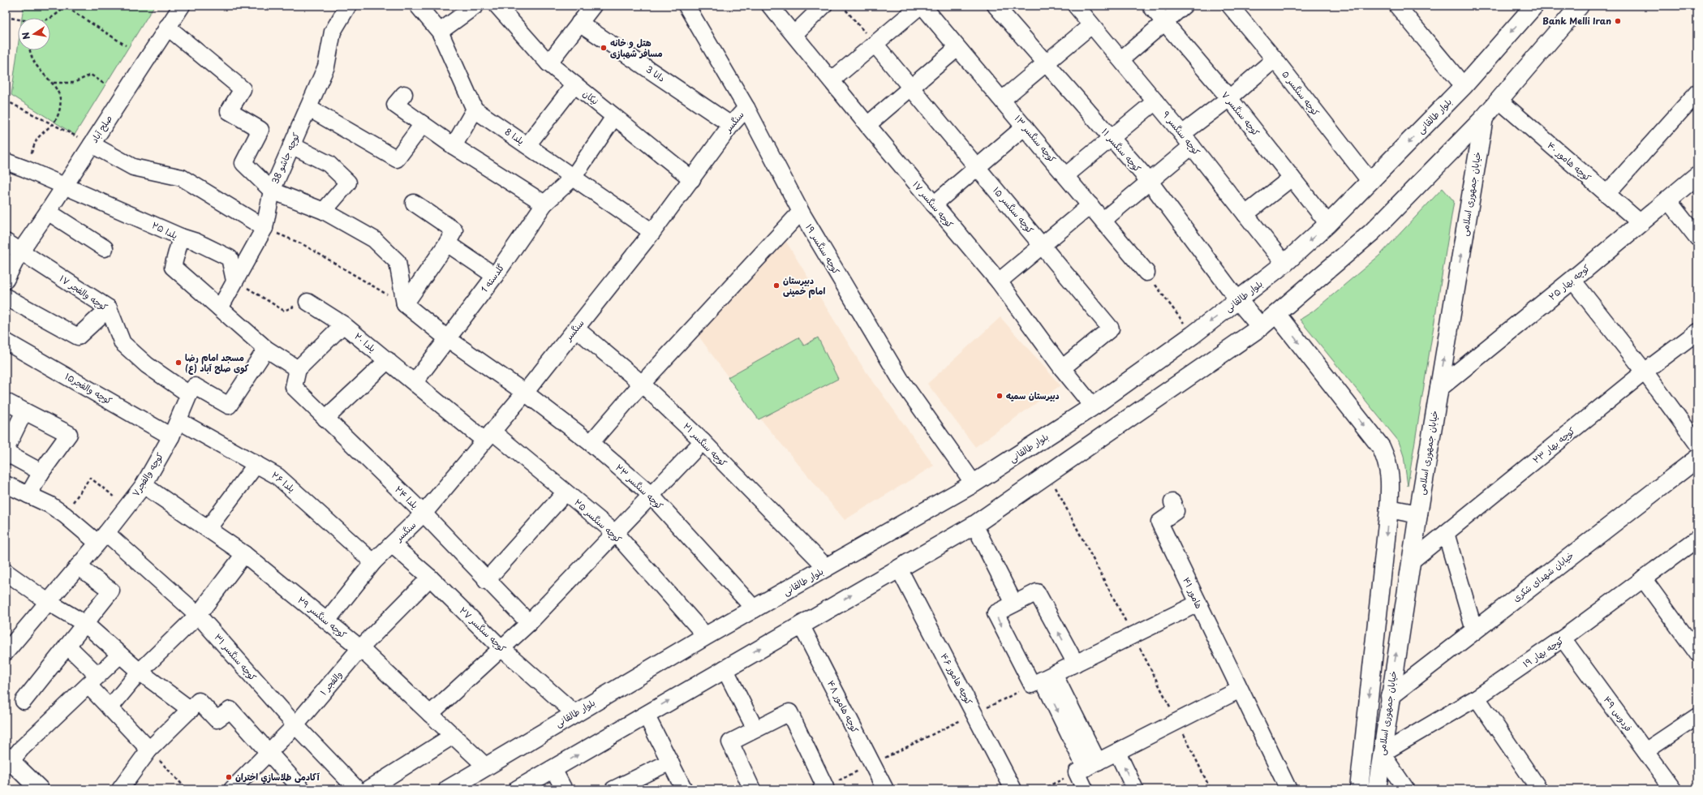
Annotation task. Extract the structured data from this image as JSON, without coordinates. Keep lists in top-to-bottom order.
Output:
{
  "streets": {
    "main road": [
      "بلوار طالقانی",
      "خیابان جمهوری اسلامی",
      "کوچه بهار ۲۵",
      "خیابان شهدای شکری"
    ],
    "street": [
      "دانا 3",
      "کوچه سنگسر ۵",
      "نیکان",
      "کوچه سنگسر ۷",
      "سنگسر",
      "صلح آباد",
      "کوچه سنگسر ۹",
      "یلدا 8",
      "کوچه سنگسر ۱۳",
      "کوچه سنگسر ۱۱",
      "کوچه جاشو 38",
      "کوچه هامور ۴۰",
      "کوچه سنگسر ۱۷",
      "کوچه سنگسر ۱۵",
      "یلدا ۲۵",
      "کوچه سنگسر ۱۹",
      "گلدسته 1",
      "کوچه والفجر ۱۷",
      "یلدا ۲۰",
      "کوچه والفجر۱۵",
      "کوچه سنگسر ۲۱",
      "کوچه بهار ۲۳",
      "کوچه والفجر۷",
      "یلدا ۲۶",
      "کوچه سنگسر ۲۳",
      "یلدا ۲۴",
      "کوچه سنگسر ۲۵",
      "هامور ۴۱",
      "کوچه سنگسر ۲۹",
      "کوچه سنگسر ۲۷",
      "کوچه بهار ۱۹",
      "کوچه سنگسر ۳۱",
      "کوچه هامور ۴۶",
      "والفجر ۱",
      "کوچه هامور ۴۸",
      "فردوس ۴۹"
    ]
  },
  "crossings": [
    ["دانا 3", "سنگسر"],
    ["کوچه سنگسر ۵", "بلوار طالقانی"],
    ["نیکان", "سنگسر"],
    ["نیکان", "گلدسته 1"],
    ["کوچه سنگسر ۷", "بلوار طالقانی"],
    ["بلوار طالقانی", "کوچه سنگسر ۹"],
    ["بلوار طالقانی", "کوچه سنگسر ۱۱"],
    ["بلوار طالقانی", "کوچه سنگسر ۱۷"],
    ["بلوار طالقانی", "کوچه سنگسر ۱۹"],
    ["بلوار طالقانی", "کوچه سنگسر ۲۱"],
    ["بلوار طالقانی", "کوچه سنگسر ۲۳"],
    ["بلوار طالقانی", "کوچه سنگسر ۲۵"],
    ["بلوار طالقانی", "کوچه سنگسر ۲۹"],
    ["بلوار طالقانی", "کوچه سنگسر ۲۷"],
    ["سنگسر", "یلدا 8"],
    ["سنگسر", "کوچه سنگسر ۱۹"],
    ["سنگسر", "یلدا ۲۰"],
    ["سنگسر", "کوچه سنگسر ۲۱"],
    ["سنگسر", "یلدا ۲۶"],
    ["سنگسر", "کوچه سنگسر ۲۳"],
    ["سنگسر", "یلدا ۲۴"],
    ["سنگسر", "کوچه سنگسر ۲۵"],
    ["سنگسر", "کوچه سنگسر ۲۹"],
    ["سنگسر", "کوچه سنگسر ۲۷"],
    ["صلح آباد", "یلدا ۲۵"],
    ["صلح آباد", "کوچه والفجر ۱۷"],
    ["یلدا 8", "گلدسته 1"],
    ["کوچه جاشو 38", "یلدا ۲۵"],
    ["کوچه هامور ۴۰", "کوچه بهار ۲۵"],
    ["خیابان جمهوری اسلامی", "کوچه بهار ۲۵"],
    ["خیابان جمهوری اسلامی", "کوچه بهار ۲۳"],
    ["خیابان جمهوری اسلامی", "خیابان شهدای شکری"],
    ["خیابان جمهوری اسلامی", "کوچه بهار ۱۹"],
    ["کوچه سنگسر ۱۷", "کوچه سنگسر ۱۵"],
    ["گلدسته 1", "یلدا ۲۰"],
    ["گلدسته 1", "کوچه سنگسر ۲۳"],
    ["کوچه والفجر ۱۷", "کوچه والفجر۷"],
    ["یلدا ۲۰", "کوچه سنگسر ۲۵"],
    ["کوچه والفجر۱۵", "کوچه والفجر۷"],
    ["کوچه والفجر۷", "یلدا ۲۶"],
    ["کوچه والفجر۷", "کوچه سنگسر ۲۹"],
    ["کوچه والفجر۷", "کوچه سنگسر ۳۱"],
    ["کوچه سنگسر ۲۹", "والفجر ۱"],
    ["کوچه سنگسر ۲۷", "والفجر ۱"],
    ["کوچه بهار ۱۹", "فردوس ۴۹"],
    ["کوچه سنگسر ۳۱", "والفجر ۱"]
  ],
  "places": [
    "Bank Melli Iran",
    "هتل و خانه مسافر شهبازی",
    "دبیرستان امام خمینی",
    "مسجد امام رضا (ع) کوی صلح آباد",
    "دبیرستان سمیه",
    "آكادمى طلاسازي اختران"
  ],
  "north": "left"
}
